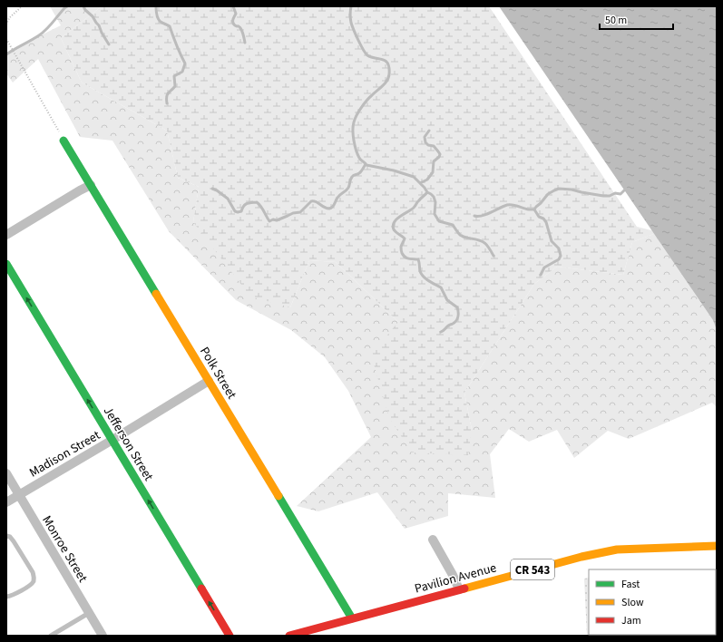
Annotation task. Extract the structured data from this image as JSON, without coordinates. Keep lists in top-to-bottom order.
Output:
{
  "streets": {
    "street": [
      "Polk Street",
      "Jefferson Street",
      "Madison Street",
      "Monroe Street",
      "CR 543",
      "Pavilion Avenue"
    ]
  },
  "crossings": [
    ["Polk Street", "Madison Street"],
    ["Polk Street", "Pavilion Avenue"],
    ["Jefferson Street", "Madison Street"],
    ["Madison Street", "Monroe Street"]
  ],
  "one_way": ["Jefferson Street"],
  "legend": ["Fast", "Slow", "Jam"],
  "scale_bar": "50 m"
}
